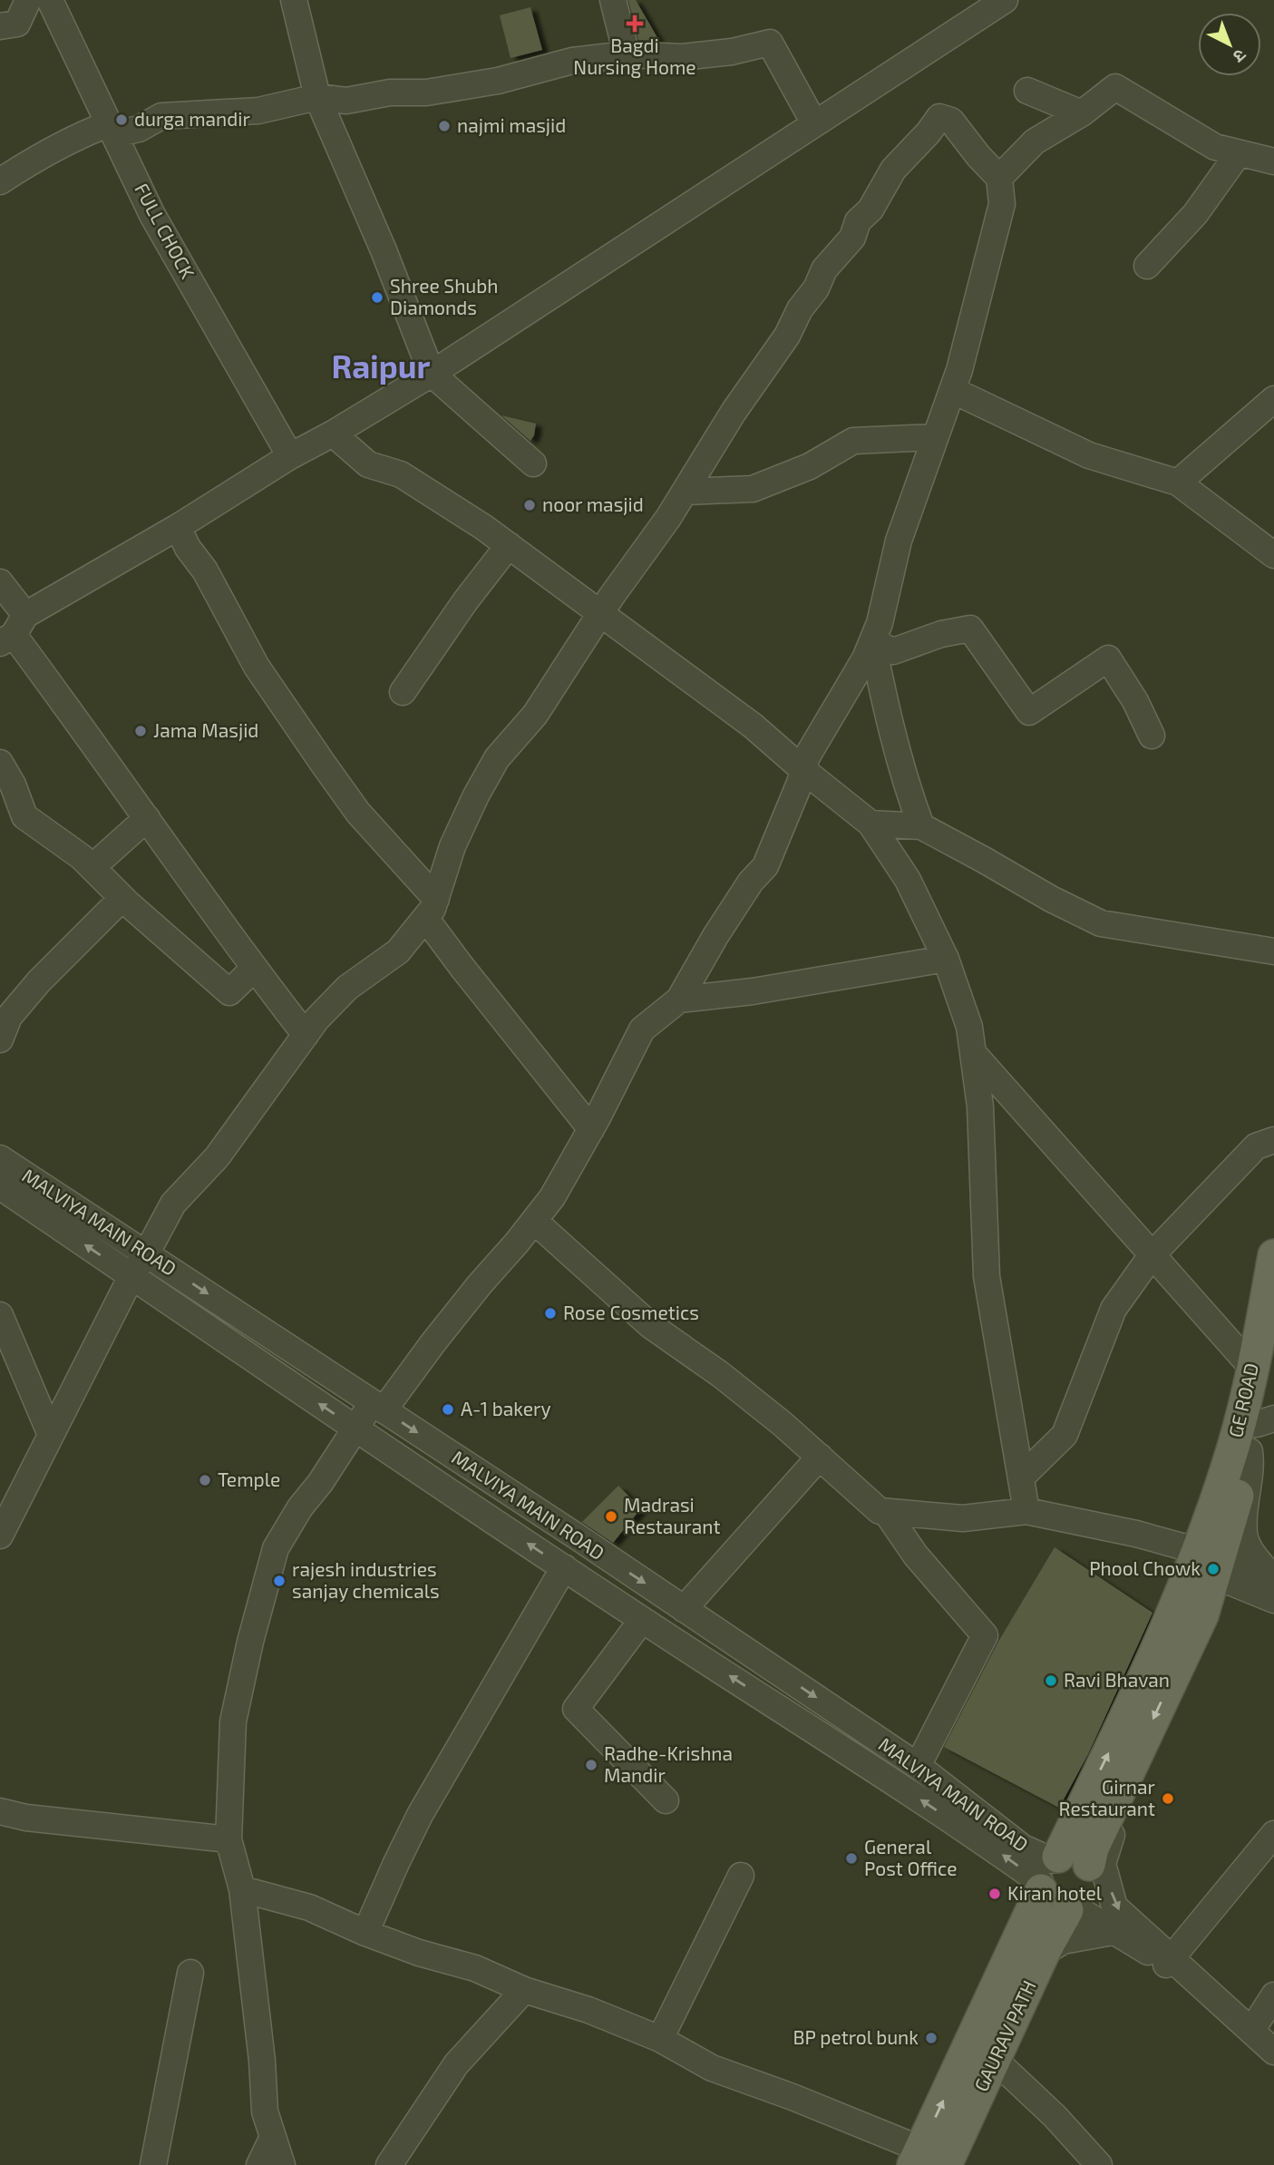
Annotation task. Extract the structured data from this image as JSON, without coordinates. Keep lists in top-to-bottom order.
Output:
{
  "streets": {
    "main road": ["GE ROAD", "GAURAV PATH"],
    "street": ["FULL CHOCK", "MALVIYA MAIN ROAD"]
  },
  "crossings": [
    ["MALVIYA MAIN ROAD", "GAURAV PATH"]
  ],
  "districts": ["Raipur"],
  "places": {
    "health": ["Bagdi Nursing Home"],
    "other": [
      "durga mandir",
      "najmi masjid",
      "Shree Shubh Diamonds",
      "noor masjid",
      "Jama Masjid",
      "Rose Cosmetics",
      "A-1 bakery",
      "Temple",
      "Madrasi Restaurant",
      "Phool Chowk",
      "rajesh industries sanjay chemicals",
      "Ravi Bhavan",
      "Radhe-Krishna Mandir",
      "Girnar Restaurant",
      "General Post Office",
      "Kiran hotel",
      "BP petrol bunk"
    ]
  },
  "north": "bottom right"
}
